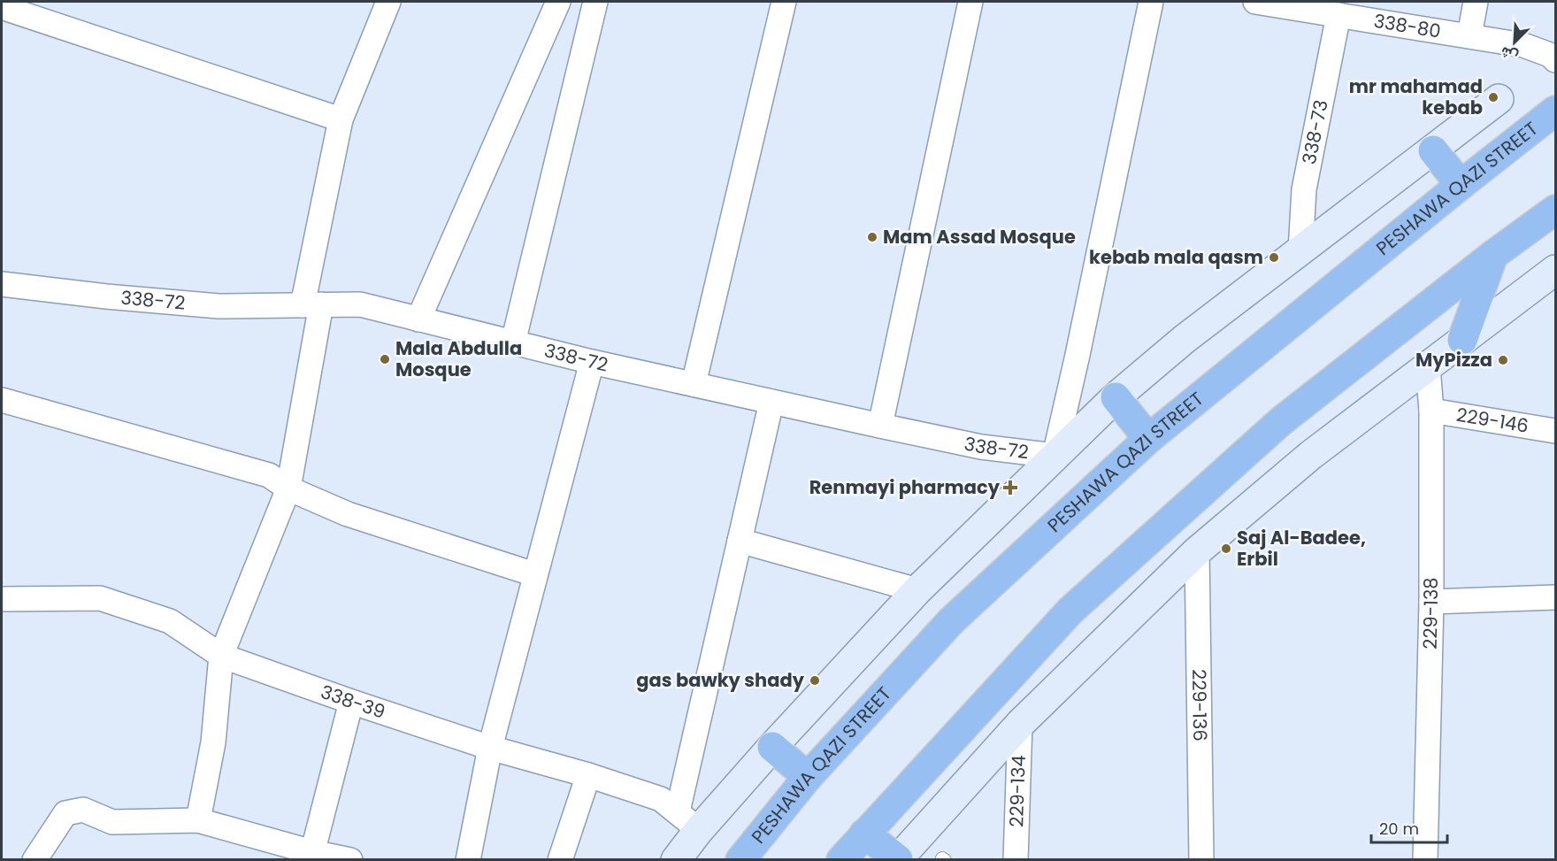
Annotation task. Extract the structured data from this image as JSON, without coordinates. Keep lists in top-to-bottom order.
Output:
{
  "streets": {
    "highway": ["PESHAWA QAZI STREET"],
    "street": [
      "338-80",
      "338-73",
      "338-72",
      "229-146",
      "229-138",
      "338-39",
      "229-136",
      "229-134"
    ]
  },
  "crossings": [
    ["338-80", "338-73"],
    ["229-146", "229-138"]
  ],
  "places": {
    "other": [
      "mr mahamad kebab",
      "Mam Assad Mosque",
      "kebab mala qasm",
      "Mala Abdulla Mosque",
      "MyPizza",
      "Saj Al-Badee, Erbil",
      "gas bawky shady"
    ],
    "health": ["Renmayi pharmacy"]
  },
  "scale_bar": "20 m",
  "north": "bottom left"
}
